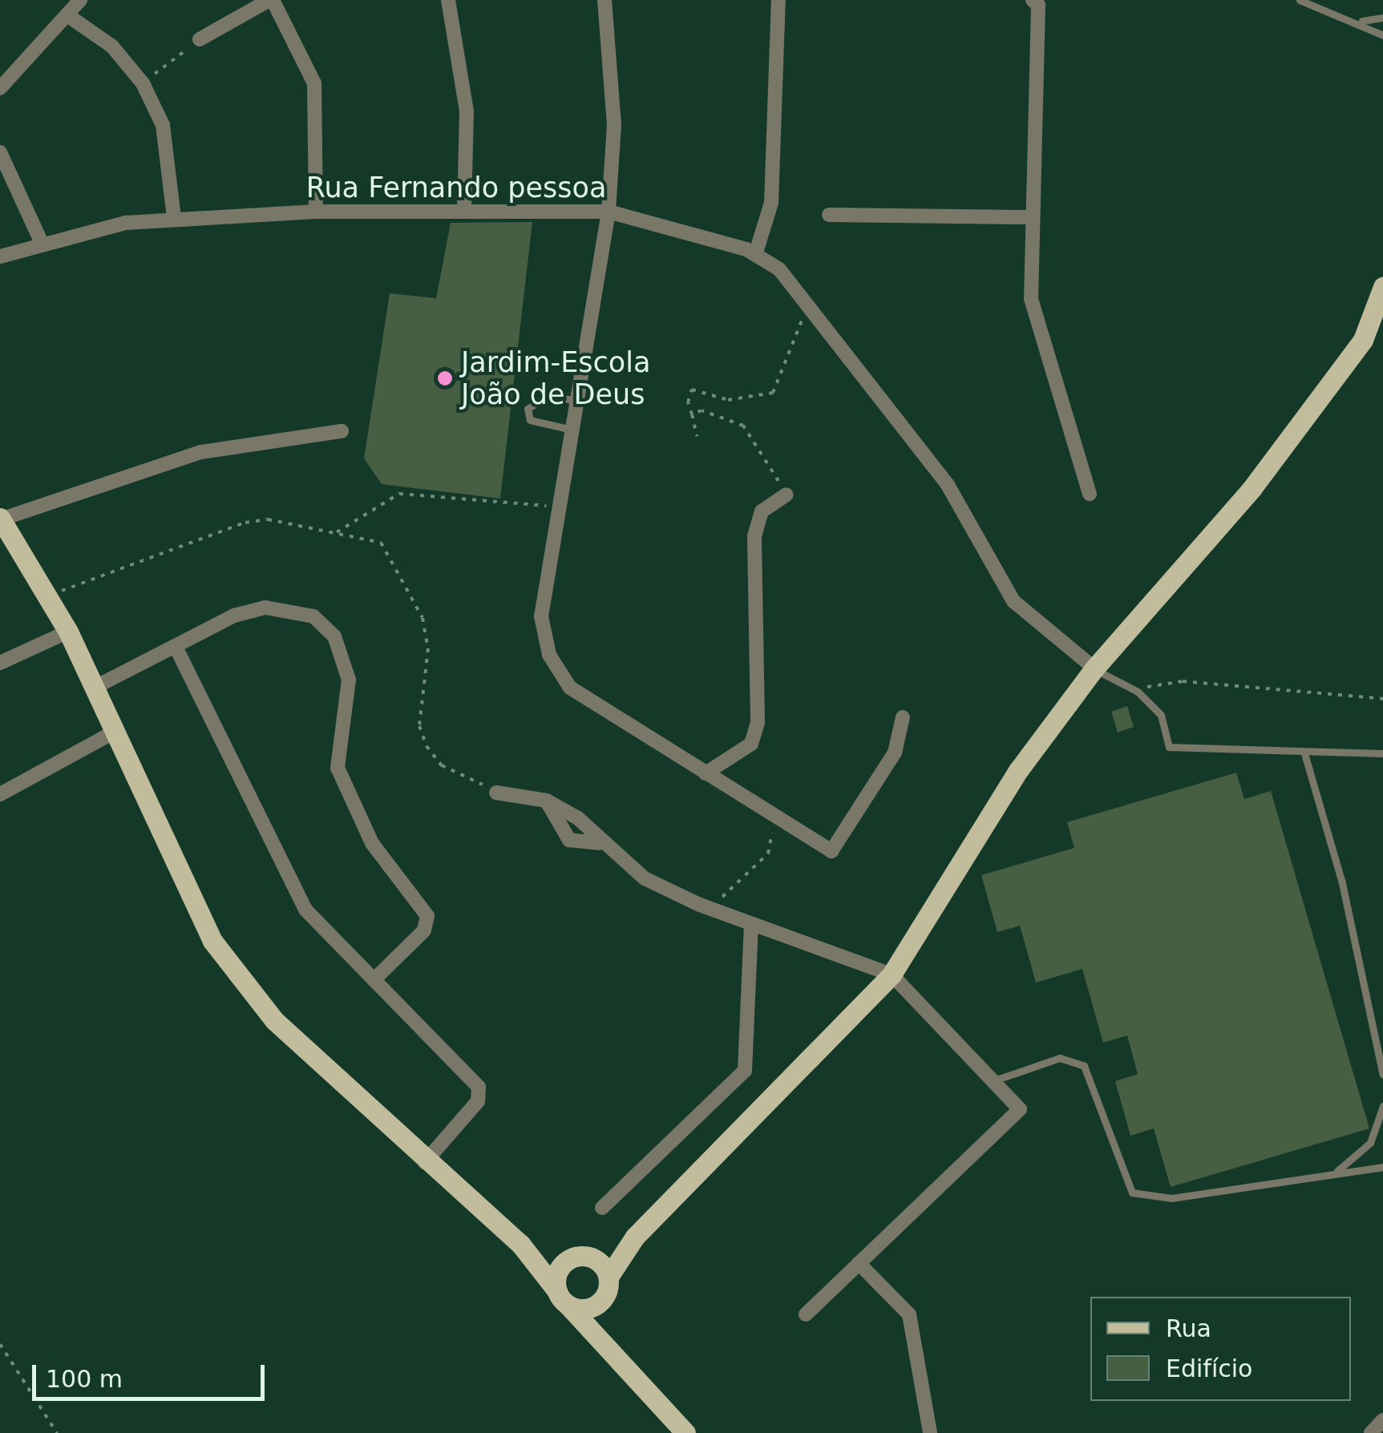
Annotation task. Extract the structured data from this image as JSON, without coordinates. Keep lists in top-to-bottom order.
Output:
{
  "streets": {
    "street": ["Rua Fernando pessoa"]
  },
  "places": ["Jardim-Escola João de Deus"],
  "legend": ["Rua", "Edifício"],
  "scale_bar": "100 m"
}
